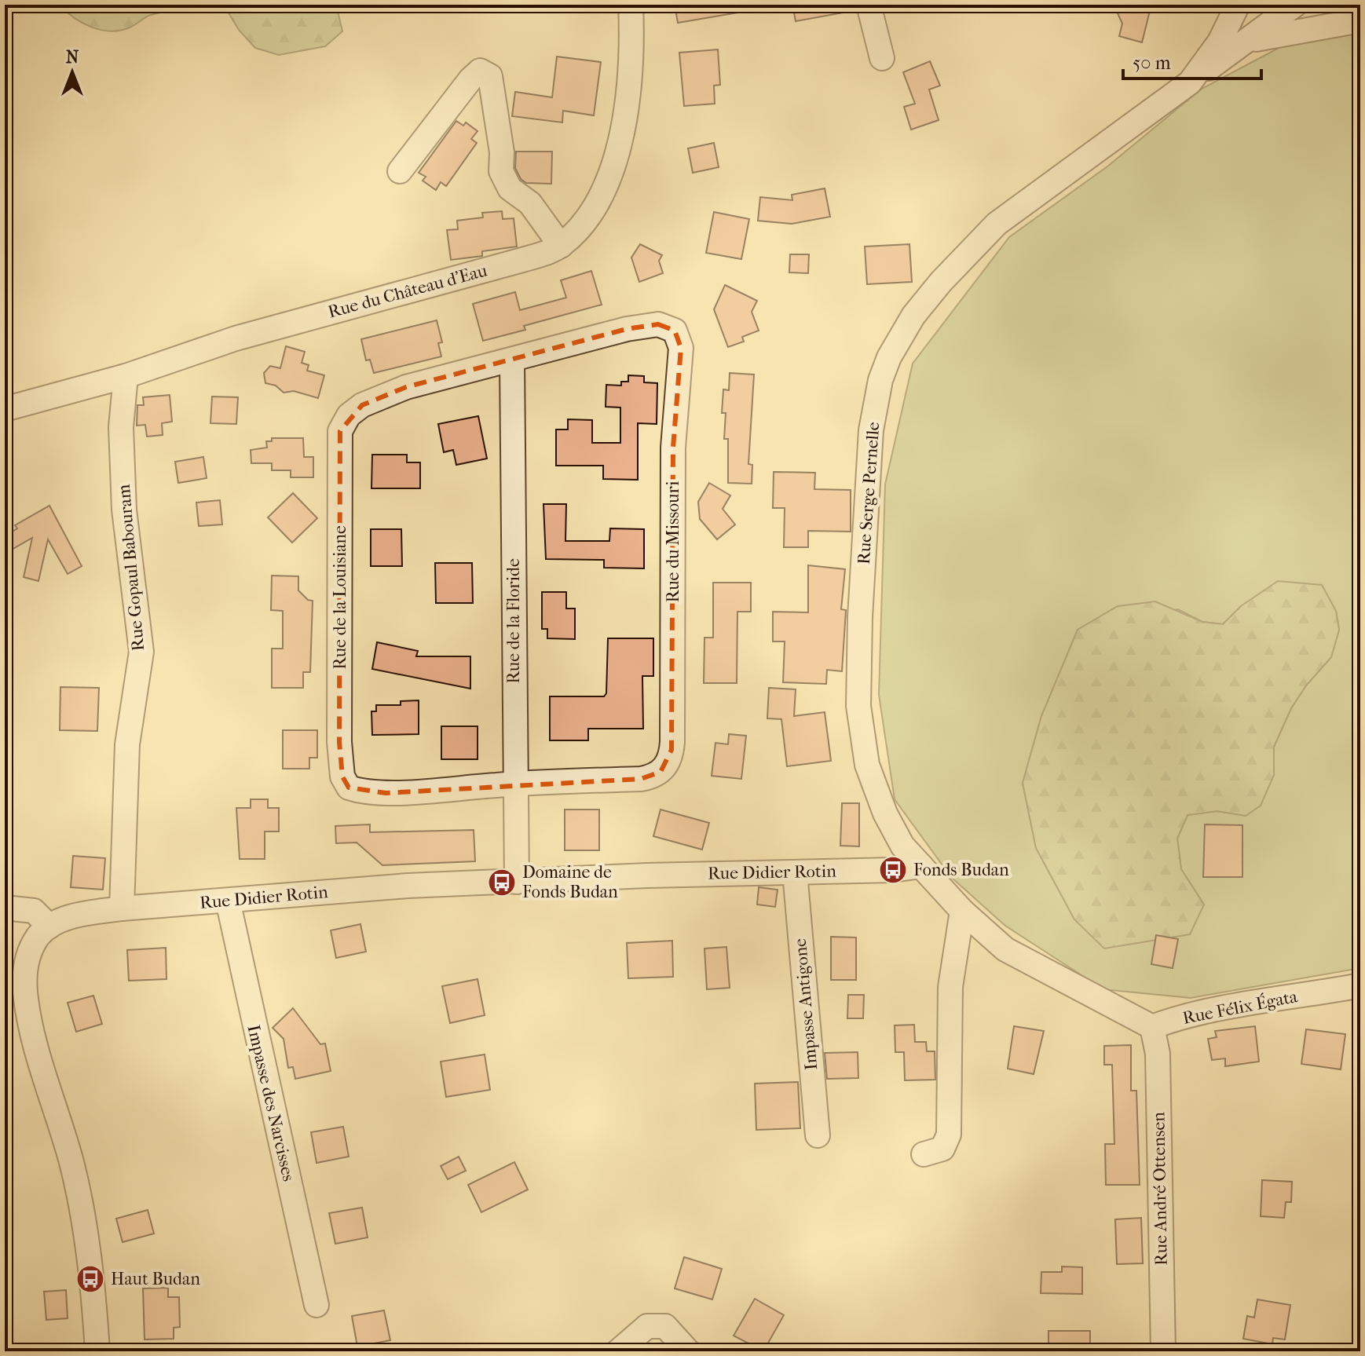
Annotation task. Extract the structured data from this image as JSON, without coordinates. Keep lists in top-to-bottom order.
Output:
{
  "streets": {
    "street": [
      "Rue du Château d'Eau",
      "Rue Serge Pernelle",
      "Rue du Missouri",
      "Rue Gopaul Babouram",
      "Rue de la Louisiane",
      "Rue de la Floride",
      "Rue Didier Rotin",
      "Impasse Antigone",
      "Rue Félix Égata",
      "Impasse des Narcisses",
      "Rue André Ottensen"
    ]
  },
  "crossings": [
    ["Rue du Château d'Eau", "Rue Gopaul Babouram"],
    ["Rue Serge Pernelle", "Rue Didier Rotin"],
    ["Rue Serge Pernelle", "Rue Félix Égata"],
    ["Rue Serge Pernelle", "Rue André Ottensen"],
    ["Rue du Missouri", "Rue de la Louisiane"],
    ["Rue du Missouri", "Rue de la Floride"],
    ["Rue Gopaul Babouram", "Rue Didier Rotin"],
    ["Rue de la Louisiane", "Rue de la Floride"],
    ["Rue de la Floride", "Rue Didier Rotin"],
    ["Rue Didier Rotin", "Impasse Antigone"],
    ["Rue Didier Rotin", "Impasse des Narcisses"],
    ["Rue Félix Égata", "Rue André Ottensen"]
  ],
  "places": {
    "bus stop": ["Fonds Budan", "Domaine de Fonds Budan", "Haut Budan"]
  },
  "scale_bar": "50 m",
  "north": "top"
}
